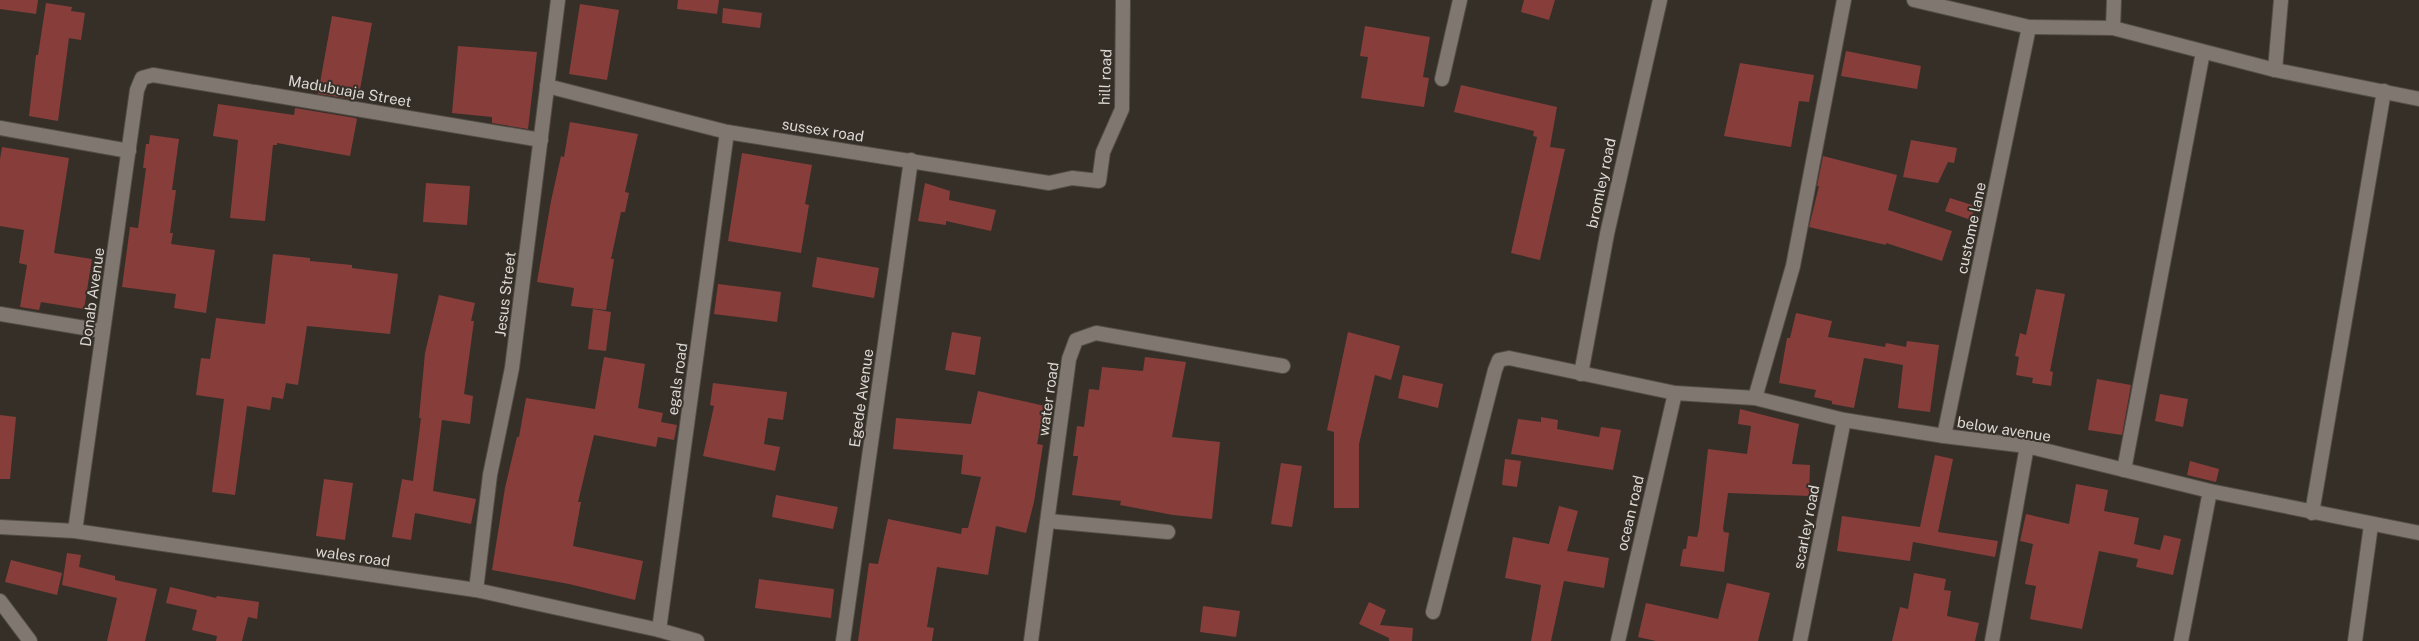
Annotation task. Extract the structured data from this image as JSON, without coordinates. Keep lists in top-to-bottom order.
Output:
{
  "streets": {
    "street": [
      "hill road",
      "Madubuaja Street",
      "sussex road",
      "bromley road",
      "custome lane",
      "Jesus Street",
      "Donab Avenue",
      "egals road",
      "Egede Avenue",
      "water road",
      "below avenue",
      "ocean road",
      "scarley road",
      "wales road"
    ]
  },
  "crossings": [
    ["hill road", "sussex road"],
    ["Madubuaja Street", "Jesus Street"],
    ["Madubuaja Street", "Donab Avenue"],
    ["sussex road", "Jesus Street"],
    ["sussex road", "egals road"],
    ["sussex road", "Egede Avenue"],
    ["bromley road", "below avenue"],
    ["custome lane", "below avenue"],
    ["Jesus Street", "wales road"],
    ["Donab Avenue", "wales road"],
    ["egals road", "wales road"],
    ["below avenue", "ocean road"],
    ["below avenue", "scarley road"]
  ]
}
